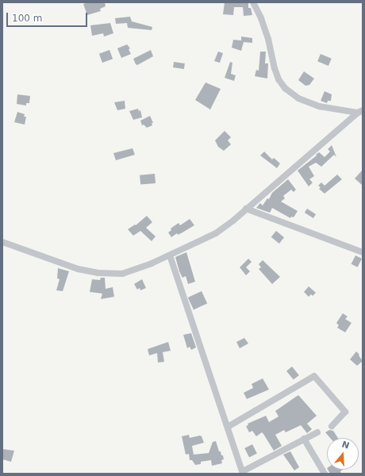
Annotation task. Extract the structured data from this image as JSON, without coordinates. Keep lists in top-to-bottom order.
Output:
{
  "scale_bar": "100 m",
  "north": "top"
}
